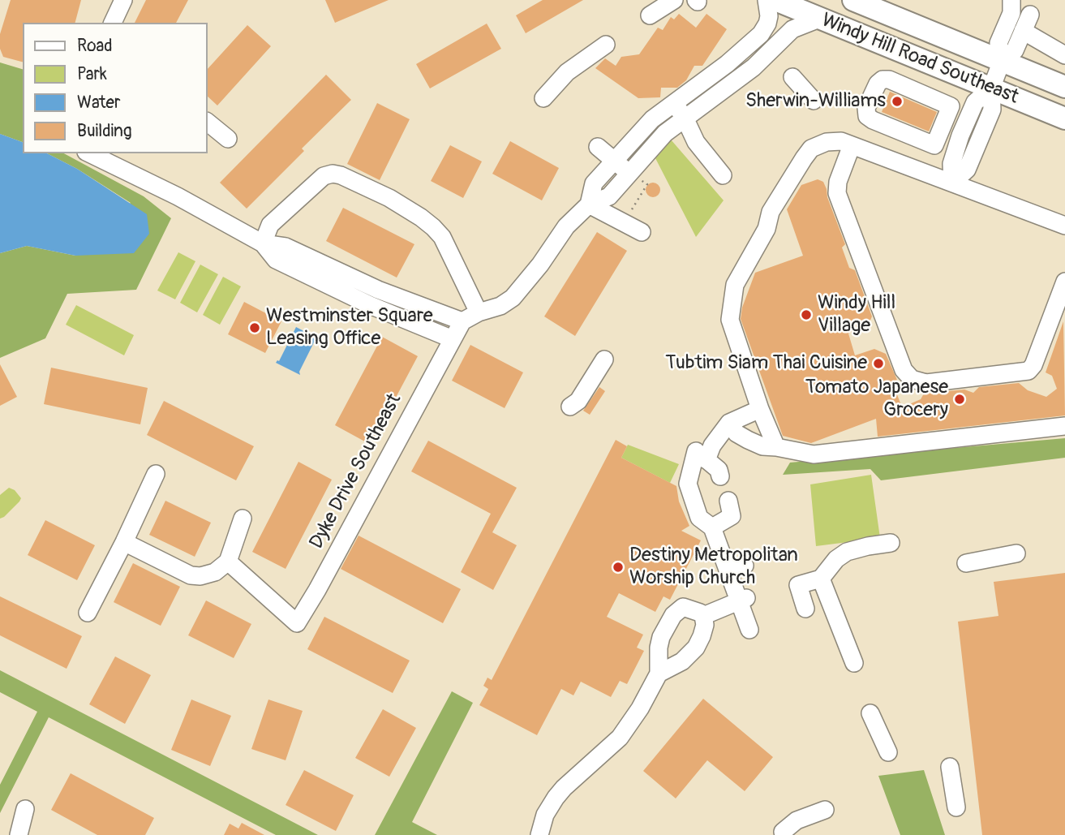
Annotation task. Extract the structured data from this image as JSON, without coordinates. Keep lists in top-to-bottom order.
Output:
{
  "streets": {
    "main road": ["Windy Hill Road Southeast"],
    "street": ["Dyke Drive Southeast"]
  },
  "places": [
    "Sherwin-Williams",
    "Windy Hill Village",
    "Westminster Square Leasing Office",
    "Tubtim Siam Thai Cuisine",
    "Tomato Japanese Grocery",
    "Destiny Metropolitan Worship Church"
  ],
  "legend": [
    "Road",
    "Park",
    "Water",
    "Building"
  ]
}
